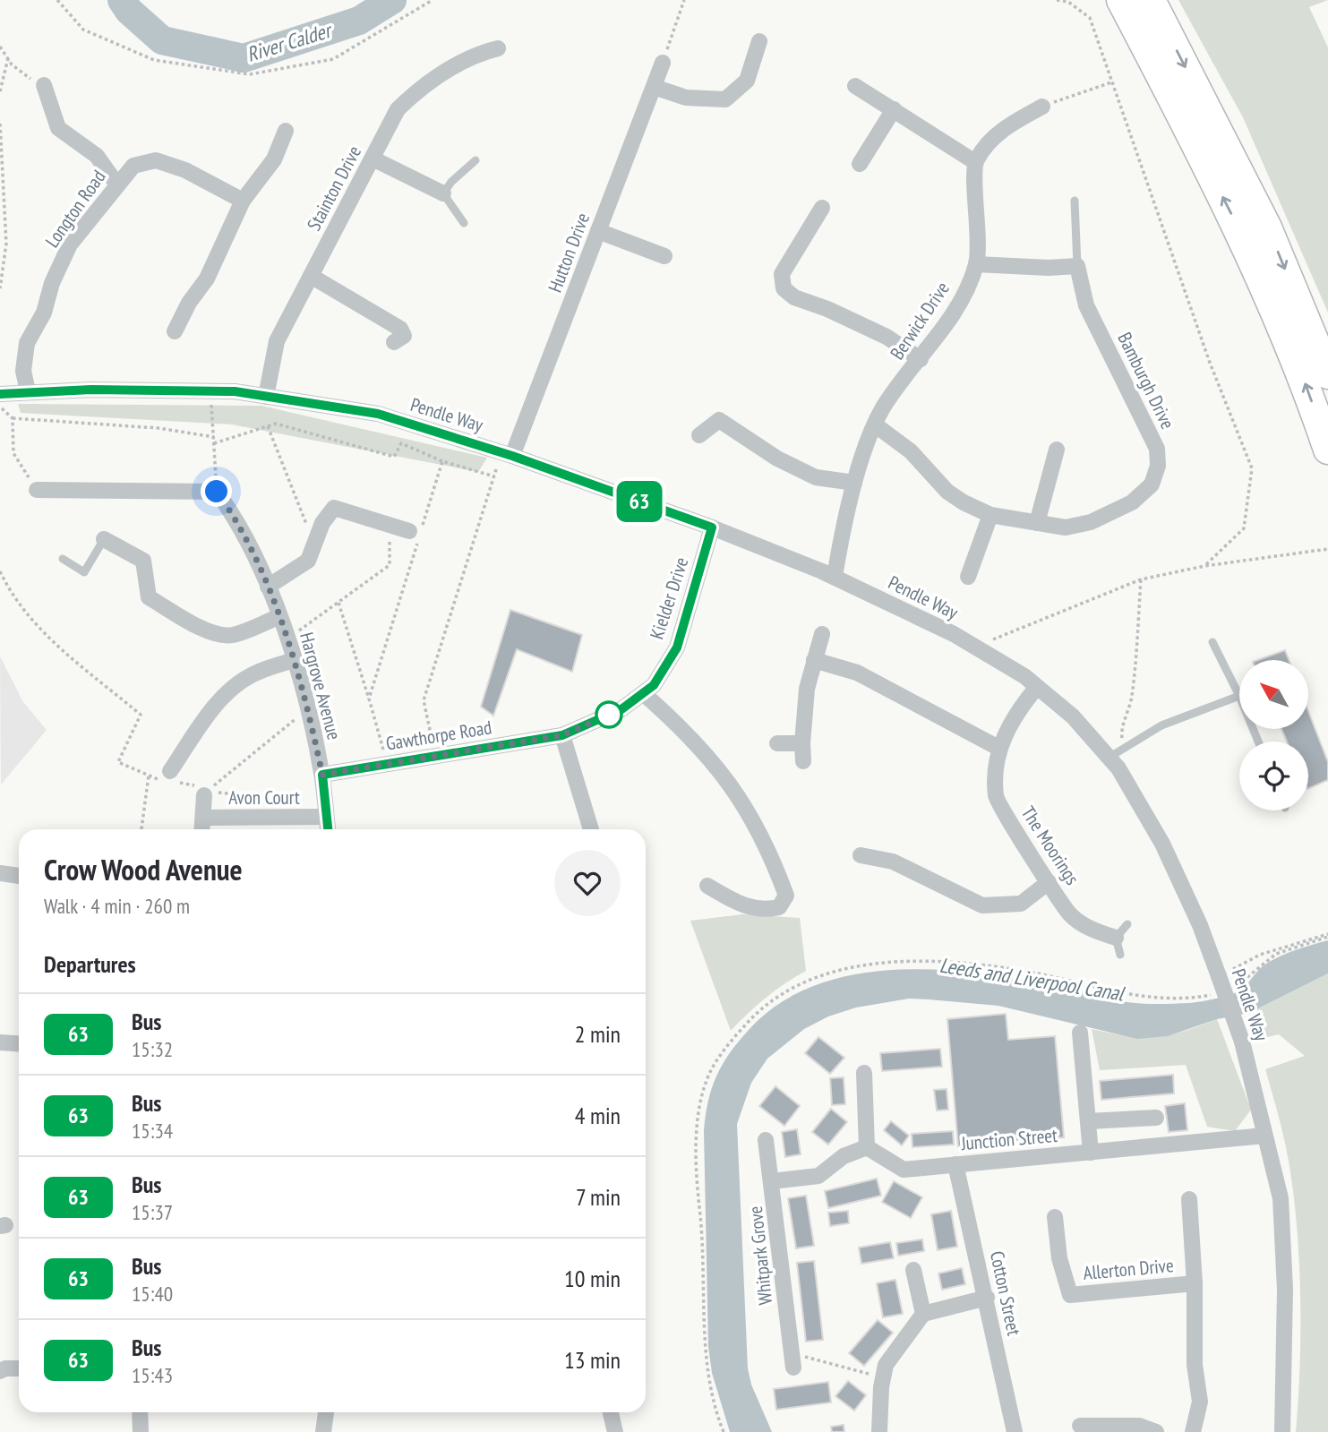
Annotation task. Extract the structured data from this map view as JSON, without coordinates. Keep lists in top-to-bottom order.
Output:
{
  "streets": {
    "street": [
      "Stainton Drive",
      "Longton Road",
      "Hutton Drive",
      "Berwick Drive",
      "Bamburgh Drive",
      "Pendle Way",
      "Kielder Drive",
      "Hargrove Avenue",
      "Gawthorpe Road",
      "Avon Court",
      "The Moorings",
      "Junction Street",
      "Whitpark Grove",
      "Allerton Drive",
      "Cotton Street"
    ]
  },
  "crossings": [
    ["Stainton Drive", "Pendle Way"],
    ["Longton Road", "Pendle Way"],
    ["Hutton Drive", "Pendle Way"],
    ["Berwick Drive", "Bamburgh Drive"],
    ["Berwick Drive", "Pendle Way"],
    ["Pendle Way", "Kielder Drive"],
    ["Pendle Way", "The Moorings"],
    ["Pendle Way", "Junction Street"],
    ["Kielder Drive", "Gawthorpe Road"],
    ["Hargrove Avenue", "Gawthorpe Road"],
    ["Hargrove Avenue", "Avon Court"],
    ["Junction Street", "Cotton Street"]
  ],
  "water": ["River Calder", "Leeds and Liverpool Canal"],
  "lines": ["bus line 63"],
  "north": "top left",
  "page": {
    "on_map": "63",
    "heading": [
      ["Crow Wood Avenue", "Walk · 4 min · 260 m"],
      "Departures"
    ],
    "list": [
      {
        "mark": "63",
        "name": "Bus",
        "note": "15:32",
        "value": "2 min"
      },
      {
        "mark": "63",
        "name": "Bus",
        "note": "15:34",
        "value": "4 min"
      },
      {
        "mark": "63",
        "name": "Bus",
        "note": "15:37",
        "value": "7 min"
      },
      {
        "mark": "63",
        "name": "Bus",
        "note": "15:40",
        "value": "10 min"
      },
      {
        "mark": "63",
        "name": "Bus",
        "note": "15:43",
        "value": "13 min"
      }
    ]
  }
}
